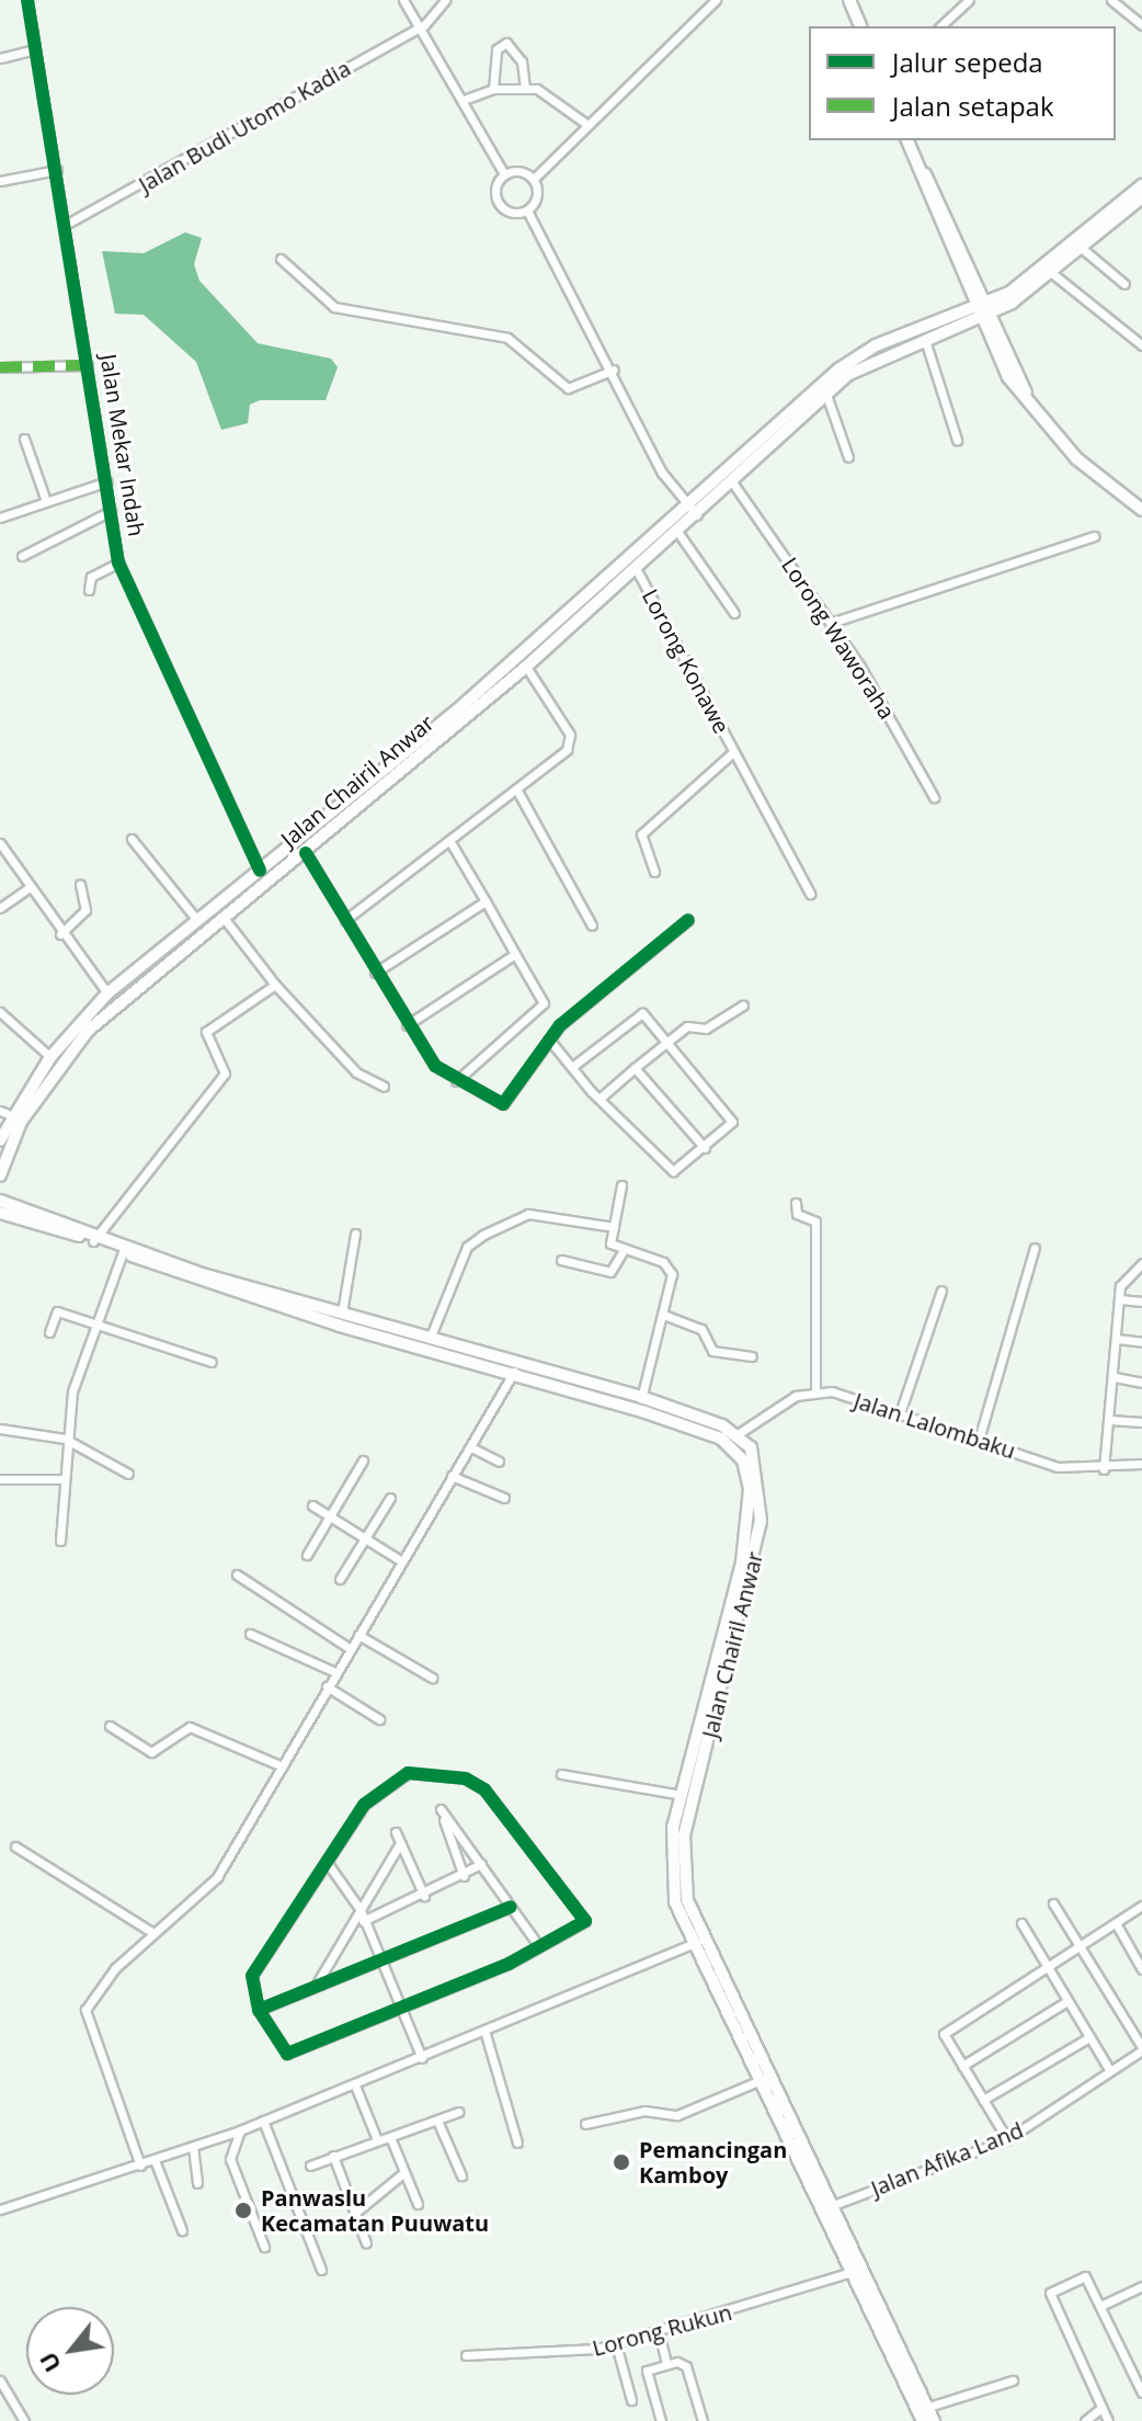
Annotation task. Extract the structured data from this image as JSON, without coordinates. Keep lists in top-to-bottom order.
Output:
{
  "streets": {
    "main road": ["Jalan Chairil Anwar"],
    "street": [
      "Jalan Budi Utomo Kadia",
      "Jalan Mekar Indah",
      "Lorong Waworaha",
      "Lorong Konawe",
      "Jalan Lalombaku",
      "Jalan Afika Land",
      "Lorong Rukun"
    ]
  },
  "crossings": [
    ["Jalan Budi Utomo Kadia", "Jalan Mekar Indah"],
    ["Jalan Mekar Indah", "Jalan Chairil Anwar"],
    ["Lorong Waworaha", "Jalan Chairil Anwar"],
    ["Lorong Konawe", "Jalan Chairil Anwar"],
    ["Jalan Chairil Anwar", "Jalan Afika Land"],
    ["Jalan Chairil Anwar", "Lorong Rukun"]
  ],
  "places": ["Pemancingan Kamboy", "Panwaslu Kecamatan Puuwatu"],
  "legend": ["Jalur sepeda", "Jalan setapak"],
  "north": "bottom left"
}
